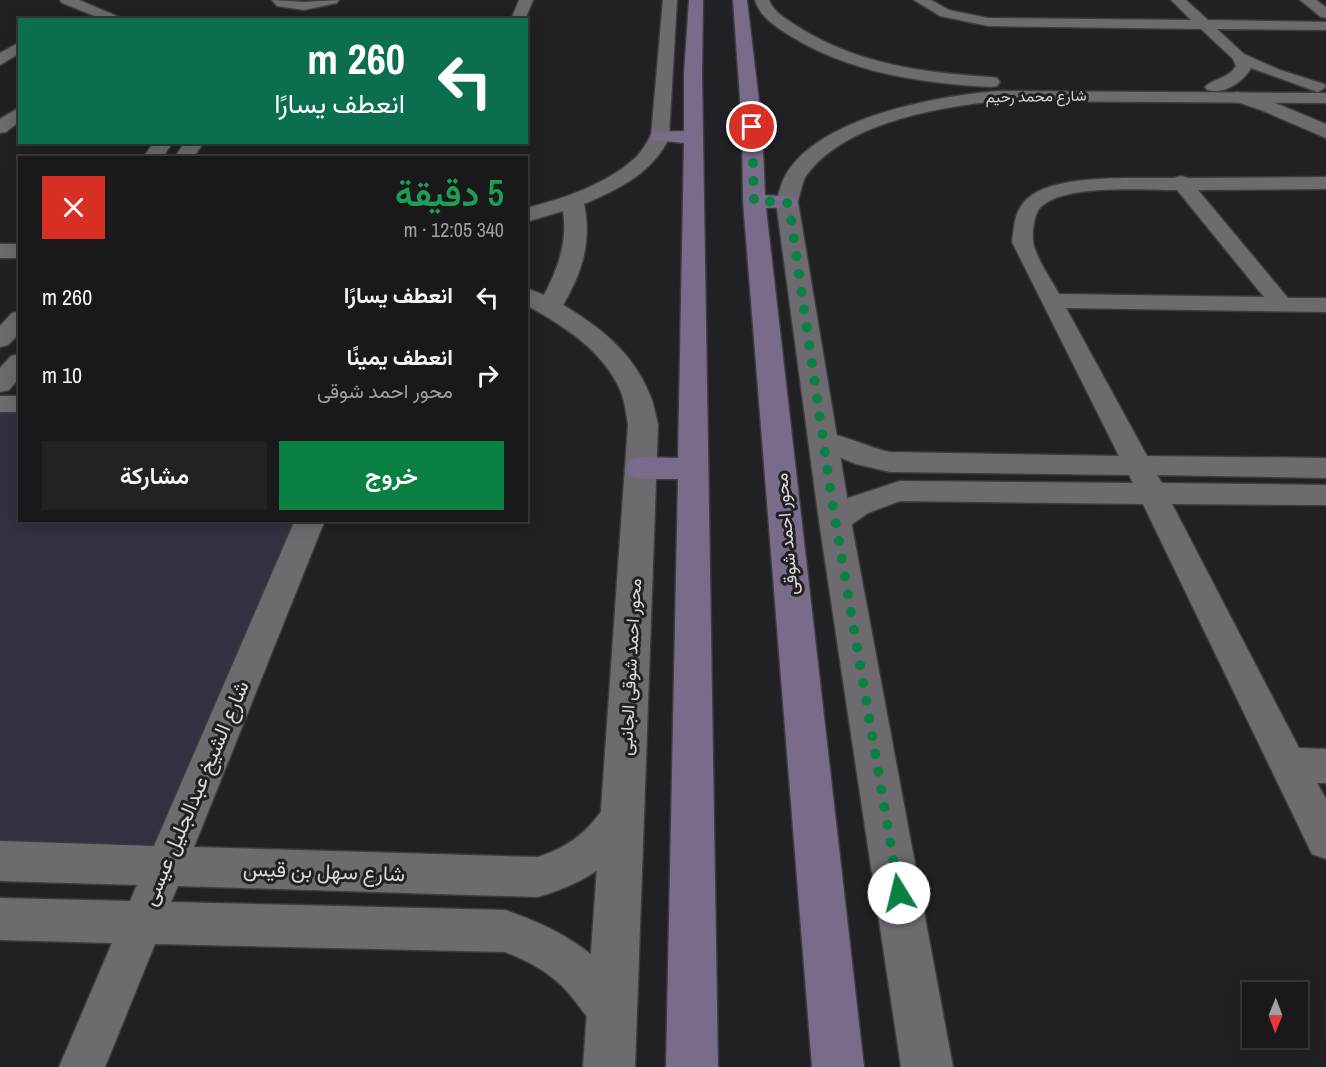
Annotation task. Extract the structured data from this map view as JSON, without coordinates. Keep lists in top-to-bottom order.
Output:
{
  "streets": {
    "main road": ["محور احمد شوقى"],
    "street": [
      "شارع محمد رحيم",
      "محور احمد شوقى الجانبى",
      "شارع الشيخ عبدالجليل عيسى",
      "شارع سهل بن قيس"
    ]
  },
  "crossings": [
    ["شارع محمد رحيم", "محور احمد شوقى"],
    ["محور احمد شوقى الجانبى", "شارع سهل بن قيس"],
    ["شارع الشيخ عبدالجليل عيسى", "شارع سهل بن قيس"]
  ],
  "north": "bottom",
  "page": {
    "turn": ["260 m", "انعطف يسارًا"],
    "heading": ["5 دقيقة", "340 m · 12:05"],
    "list": [
      {
        "name": "انعطف يسارًا",
        "value": "260 m"
      },
      {
        "name": "انعطف يمينًا",
        "note": "محور احمد شوقى",
        "value": "10 m"
      }
    ],
    "buttons": ["خروج", "مشاركة"]
  }
}
